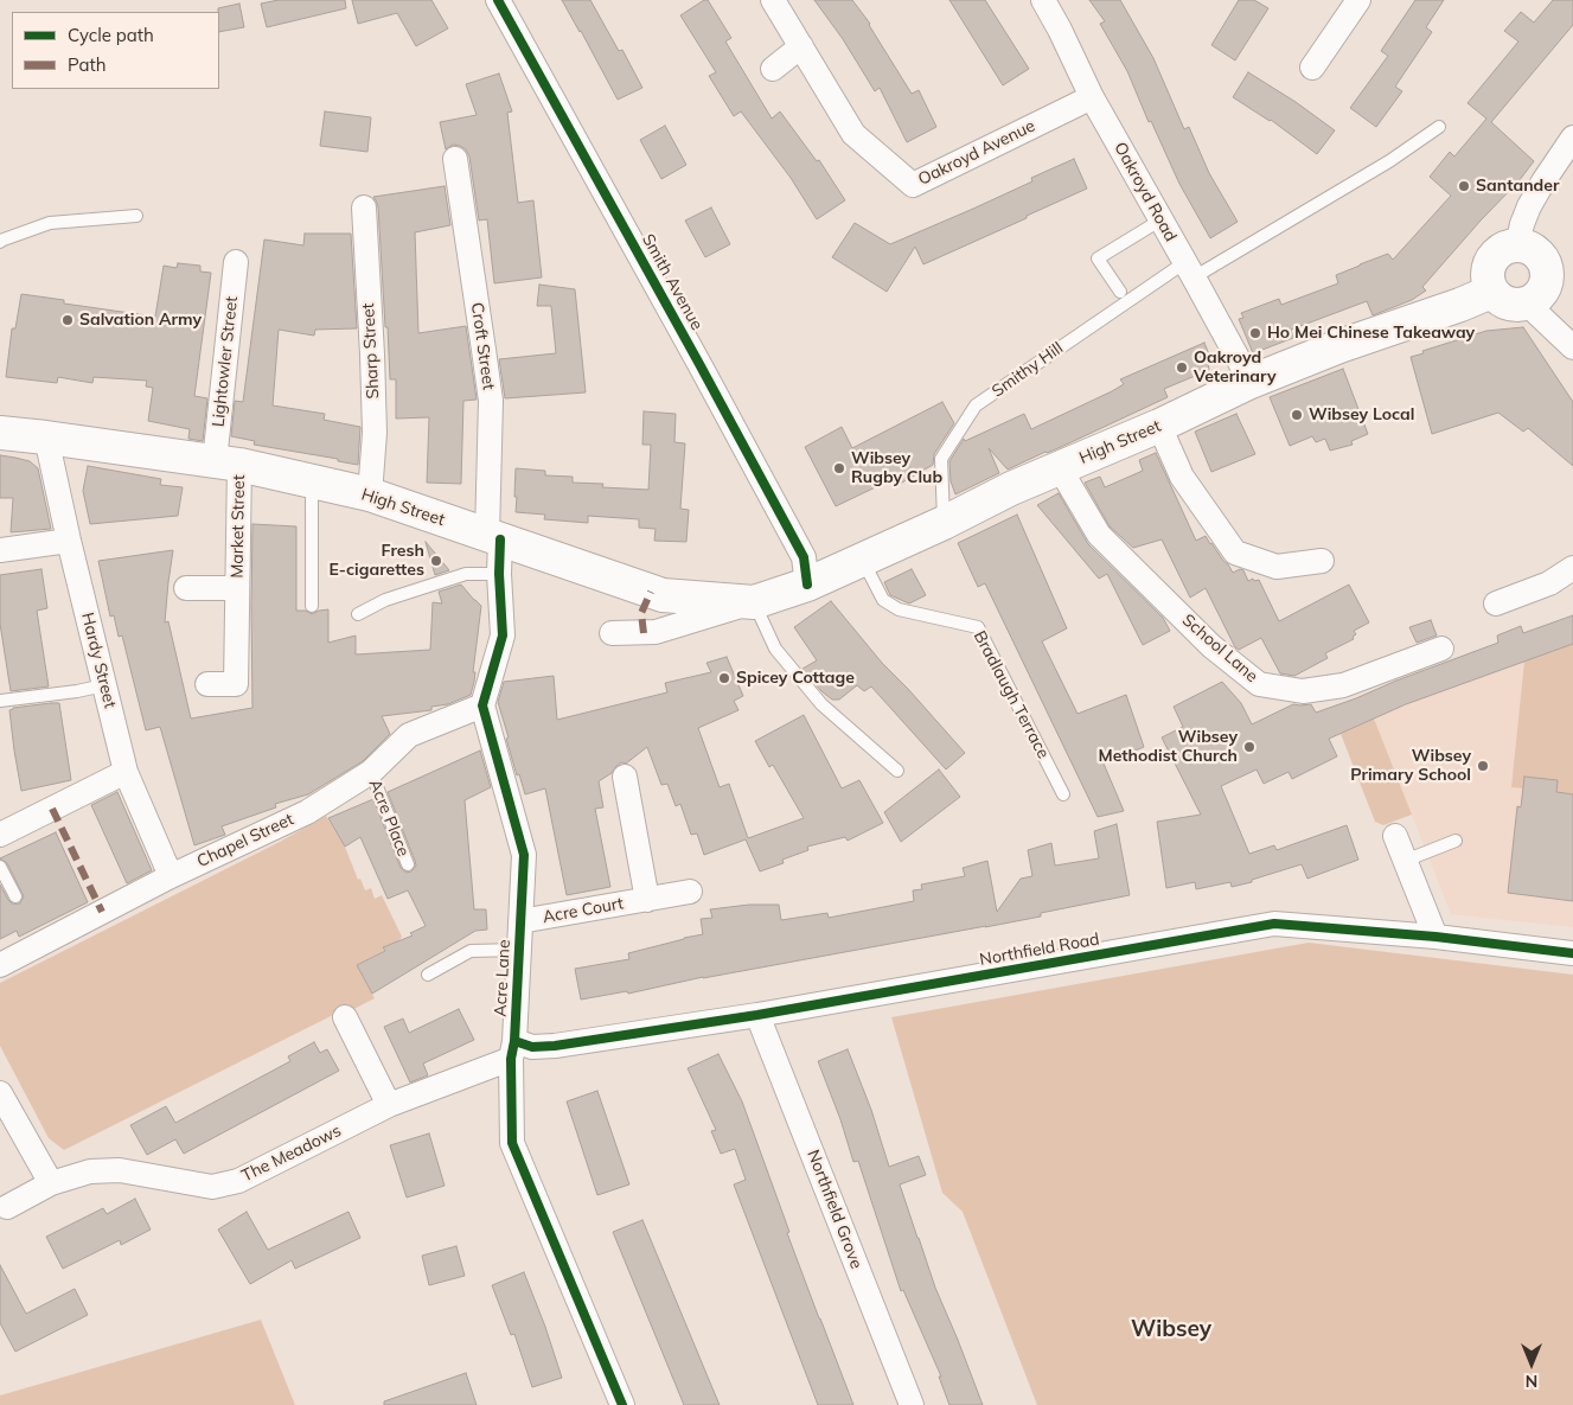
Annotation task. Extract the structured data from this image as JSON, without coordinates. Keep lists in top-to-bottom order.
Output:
{
  "streets": {
    "main road": ["High Street"],
    "street": [
      "Oakroyd Avenue",
      "Oakroyd Road",
      "Smith Avenue",
      "Croft Street",
      "Sharp Street",
      "Lightowler Street",
      "Market Street",
      "School Lane",
      "Hardy Street",
      "Chapel Street",
      "Acre Court",
      "Northfield Road",
      "Acre Lane",
      "The Meadows",
      "Northfield Grove"
    ],
    "lane": ["Smithy Hill", "Bradlaugh Terrace", "Acre Place"]
  },
  "crossings": [
    ["Oakroyd Avenue", "Oakroyd Road"],
    ["Oakroyd Road", "Smithy Hill"],
    ["Oakroyd Road", "High Street"],
    ["Smith Avenue", "High Street"],
    ["Croft Street", "High Street"],
    ["Sharp Street", "High Street"],
    ["Lightowler Street", "High Street"],
    ["Lightowler Street", "Market Street"],
    ["Smithy Hill", "High Street"],
    ["High Street", "Market Street"],
    ["High Street", "School Lane"],
    ["High Street", "Hardy Street"],
    ["High Street", "Bradlaugh Terrace"],
    ["Hardy Street", "Chapel Street"],
    ["Acre Place", "Chapel Street"],
    ["Chapel Street", "Acre Lane"],
    ["Acre Court", "Acre Lane"],
    ["Northfield Road", "Acre Lane"],
    ["Northfield Road", "The Meadows"],
    ["Northfield Road", "Northfield Grove"],
    ["Acre Lane", "The Meadows"]
  ],
  "districts": ["Wibsey"],
  "places": [
    "Santander",
    "Salvation Army",
    "Ho Mei Chinese Takeaway",
    "Oakroyd Veterinary",
    "Wibsey Local",
    "Wibsey Rugby Club",
    "Fresh E-cigarettes",
    "Spicey Cottage",
    "Wibsey Methodist Church",
    "Wibsey Primary School"
  ],
  "legend": ["Cycle path", "Path"],
  "north": "bottom"
}
